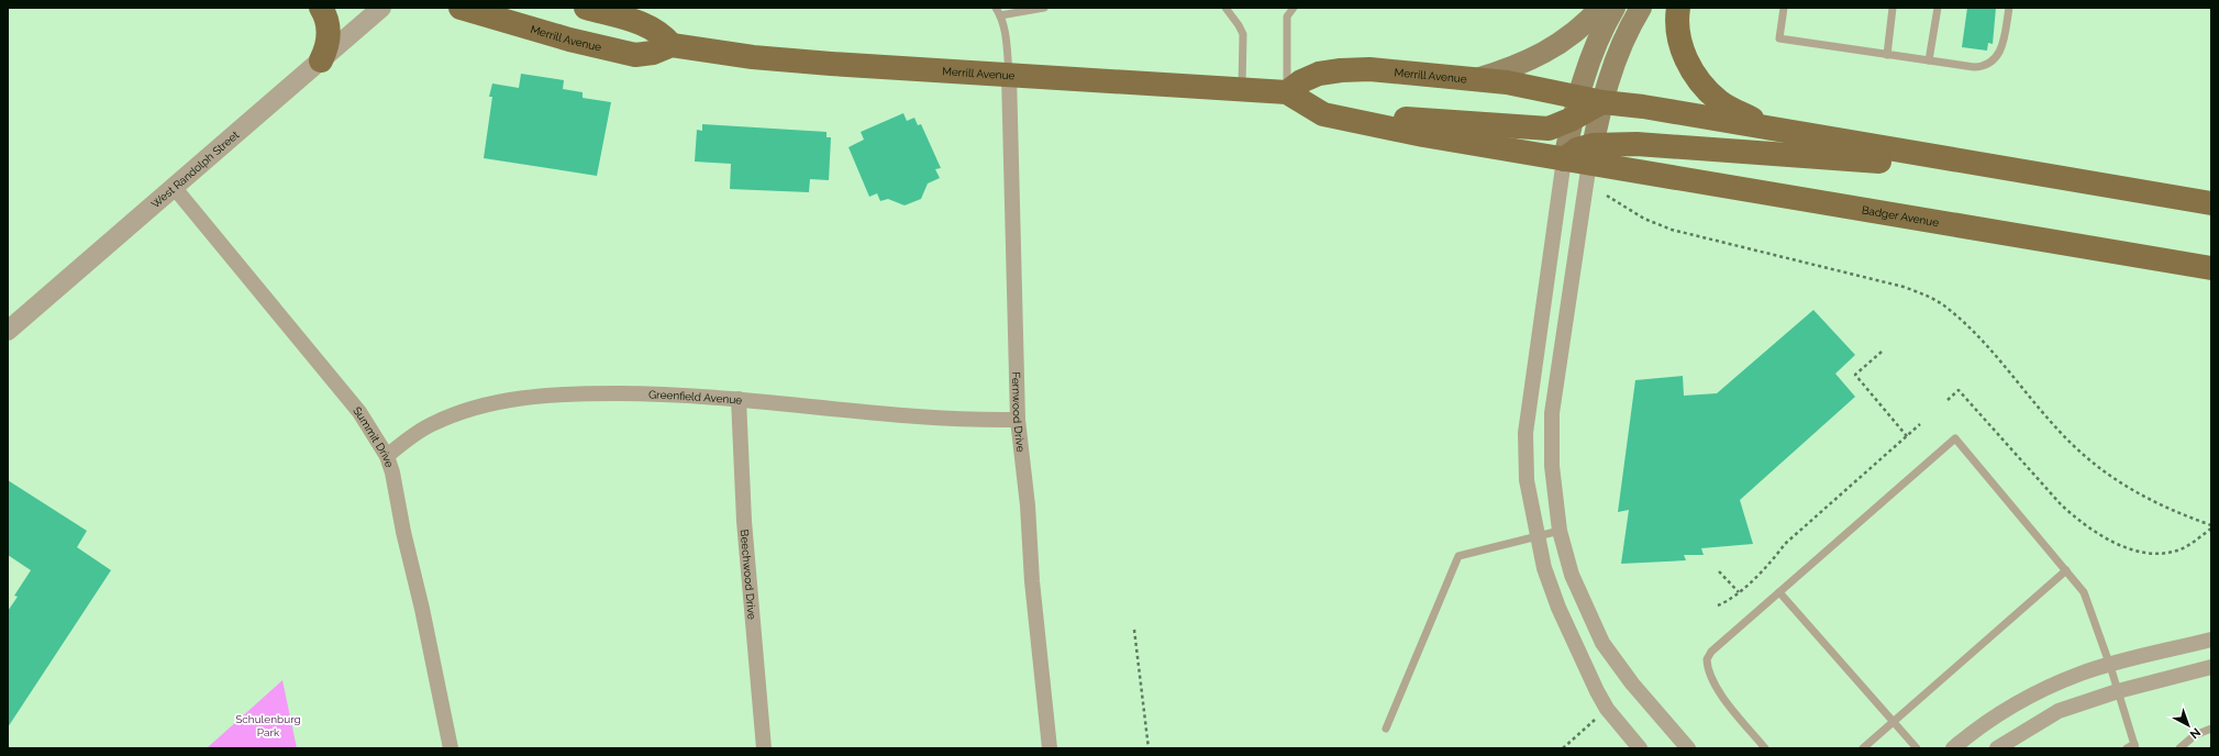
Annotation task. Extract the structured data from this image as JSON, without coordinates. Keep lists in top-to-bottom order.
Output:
{
  "streets": {
    "main road": ["Merrill Avenue", "Badger Avenue"],
    "street": [
      "West Randolph Street",
      "Greenfield Avenue",
      "Fernwood Drive",
      "Summit Drive",
      "Beechwood Drive"
    ]
  },
  "crossings": [
    ["Merrill Avenue", "Badger Avenue"],
    ["Merrill Avenue", "Fernwood Drive"],
    ["West Randolph Street", "Summit Drive"],
    ["Greenfield Avenue", "Fernwood Drive"],
    ["Greenfield Avenue", "Summit Drive"],
    ["Greenfield Avenue", "Beechwood Drive"]
  ],
  "parks": ["Schulenburg Park"],
  "north": "bottom right"
}
